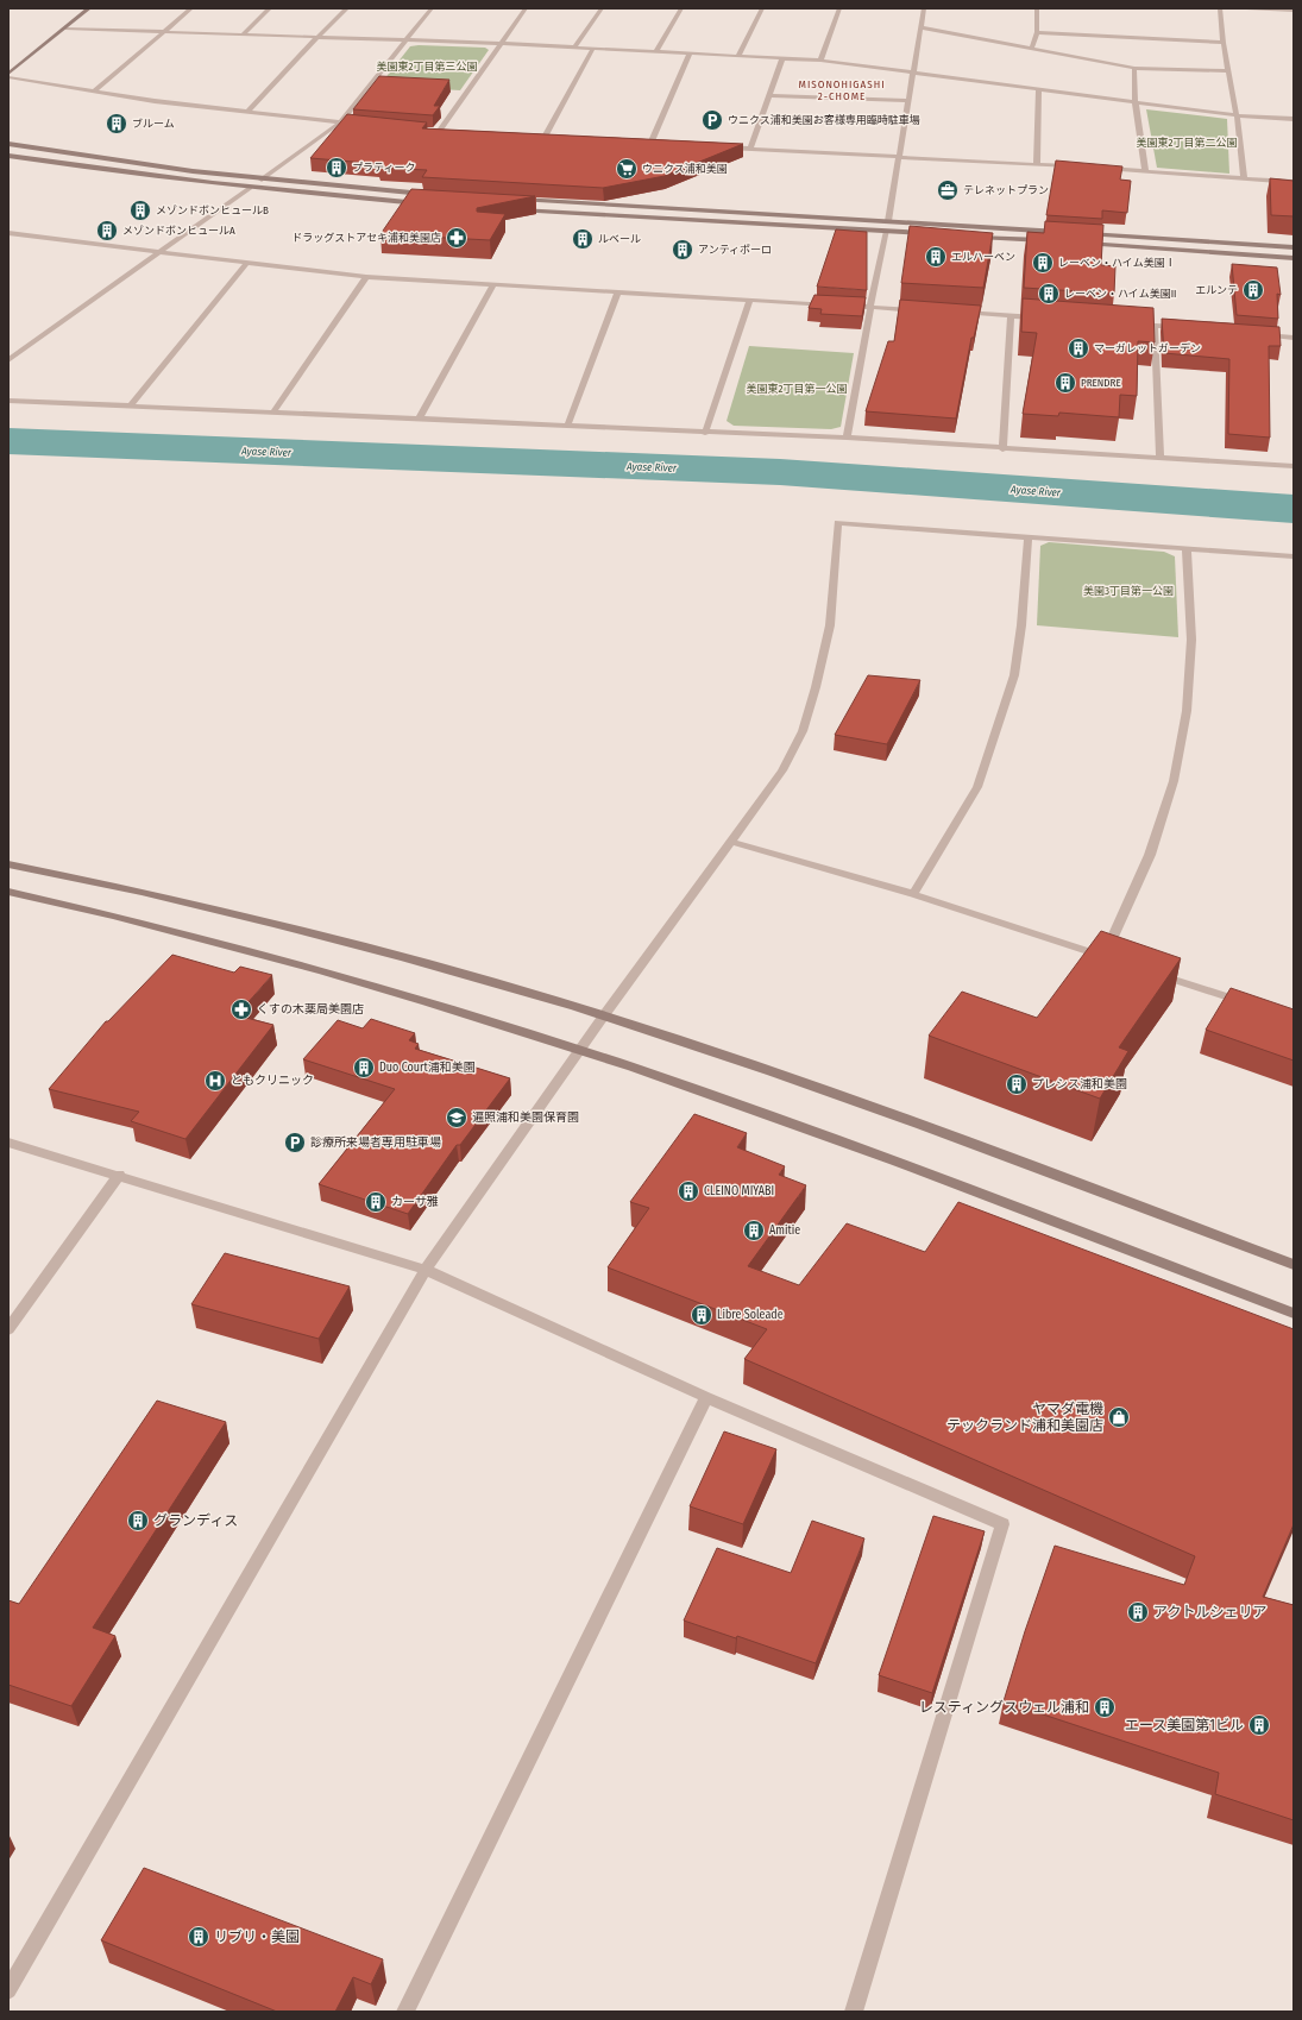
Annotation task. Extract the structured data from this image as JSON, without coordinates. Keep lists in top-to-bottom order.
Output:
{
  "districts": ["MISONOHIGASHI 2-CHOME"],
  "water": ["Ayase River"],
  "parks": [
    "美園東2丁目第三公園",
    "美園東2丁目第二公園",
    "美園東2丁目第一公園",
    "美園3丁目第一公園"
  ],
  "places": {
    "parking": ["ウニクス浦和美園お客様専用臨時駐車場", "診療所来場者専用駐車場"],
    "building": [
      "ブルーム",
      "プラティーク",
      "メゾンドボンヒュールB",
      "メゾンドボンヒュールA",
      "ルベール",
      "アンティポーロ",
      "エルハーベン",
      "レーベン・ハイム美園Ⅰ",
      "エルンテ",
      "レーベン・ハイム美園II",
      "マーガレットガーデン",
      "PRENDRE",
      "Duo Court浦和美園",
      "プレシス浦和美園",
      "CLEINO MIYABI",
      "カーサ雅",
      "Amitie",
      "Libre Soleade",
      "グランディス",
      "アクトルシェリア",
      "レスティングスウェル浦和",
      "エース美園第1ビル",
      "リブリ・美園"
    ],
    "supermarket": ["ウニクス浦和美園"],
    "office": ["テレネットプラン"],
    "pharmacy": ["ドラッグストアセキ浦和美園店", "くすの木薬局美園店"],
    "hospital": ["ともクリニック"],
    "school or university": ["遍照浦和美園保育園"],
    "shop": ["ヤマダ電機 テックランド浦和美園店"]
  }
}
